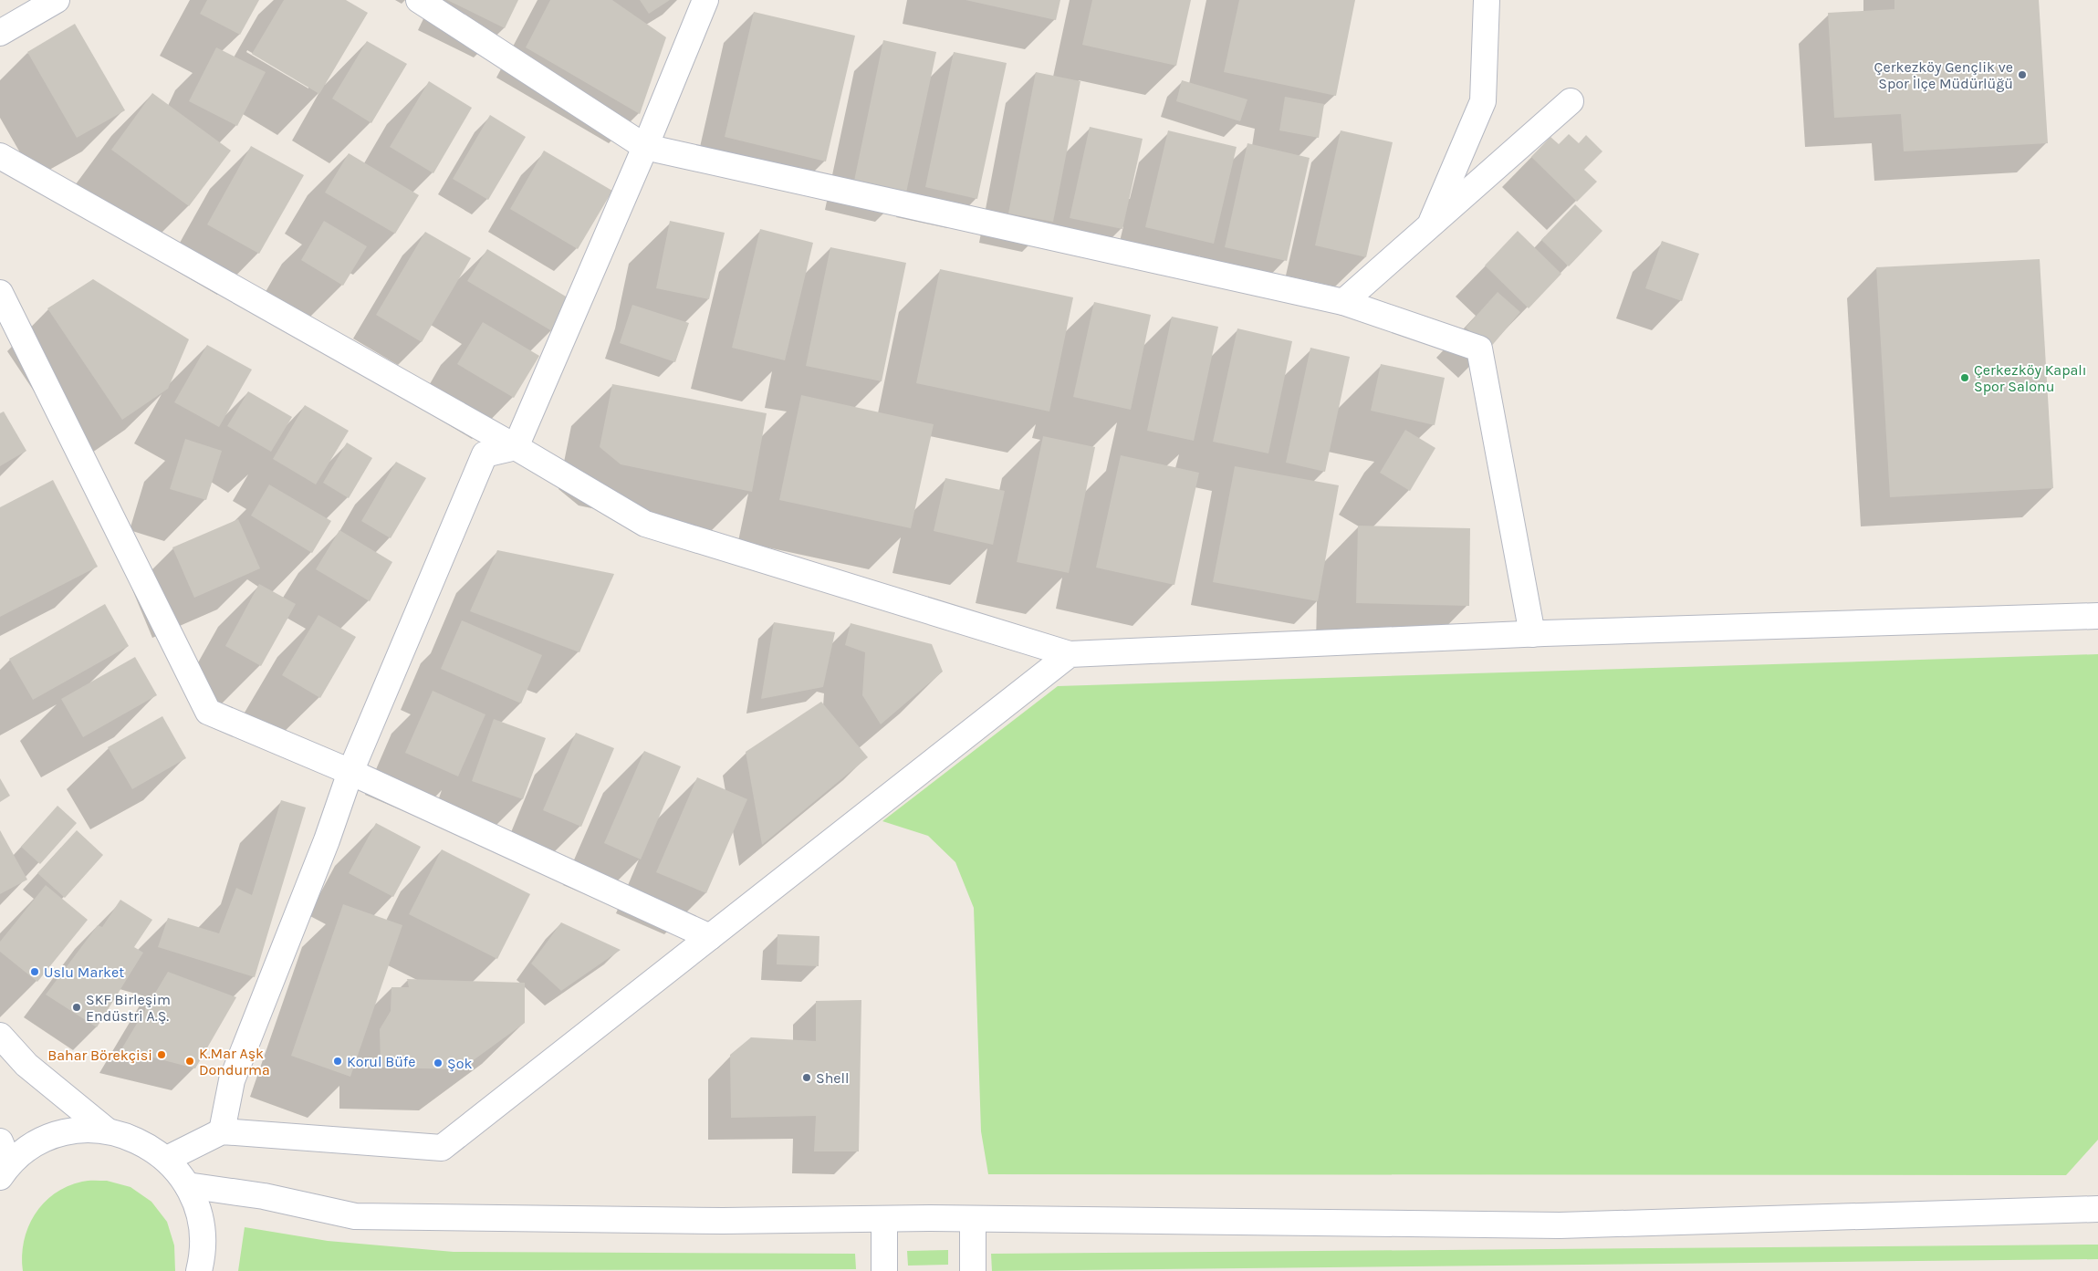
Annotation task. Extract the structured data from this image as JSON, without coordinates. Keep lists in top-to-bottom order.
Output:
{
  "places": [
    "Çerkezköy Gençlik ve Spor İlçe Müdürlüğü",
    "Çerkezköy Kapalı Spor Salonu",
    "Uslu Market",
    "SKF Birleşim Endüstri A.Ş.",
    "Bahar Börekçisi",
    "K.Mar Aşk Dondurma",
    "Korul Büfe",
    "Şok",
    "Shell"
  ]
}
